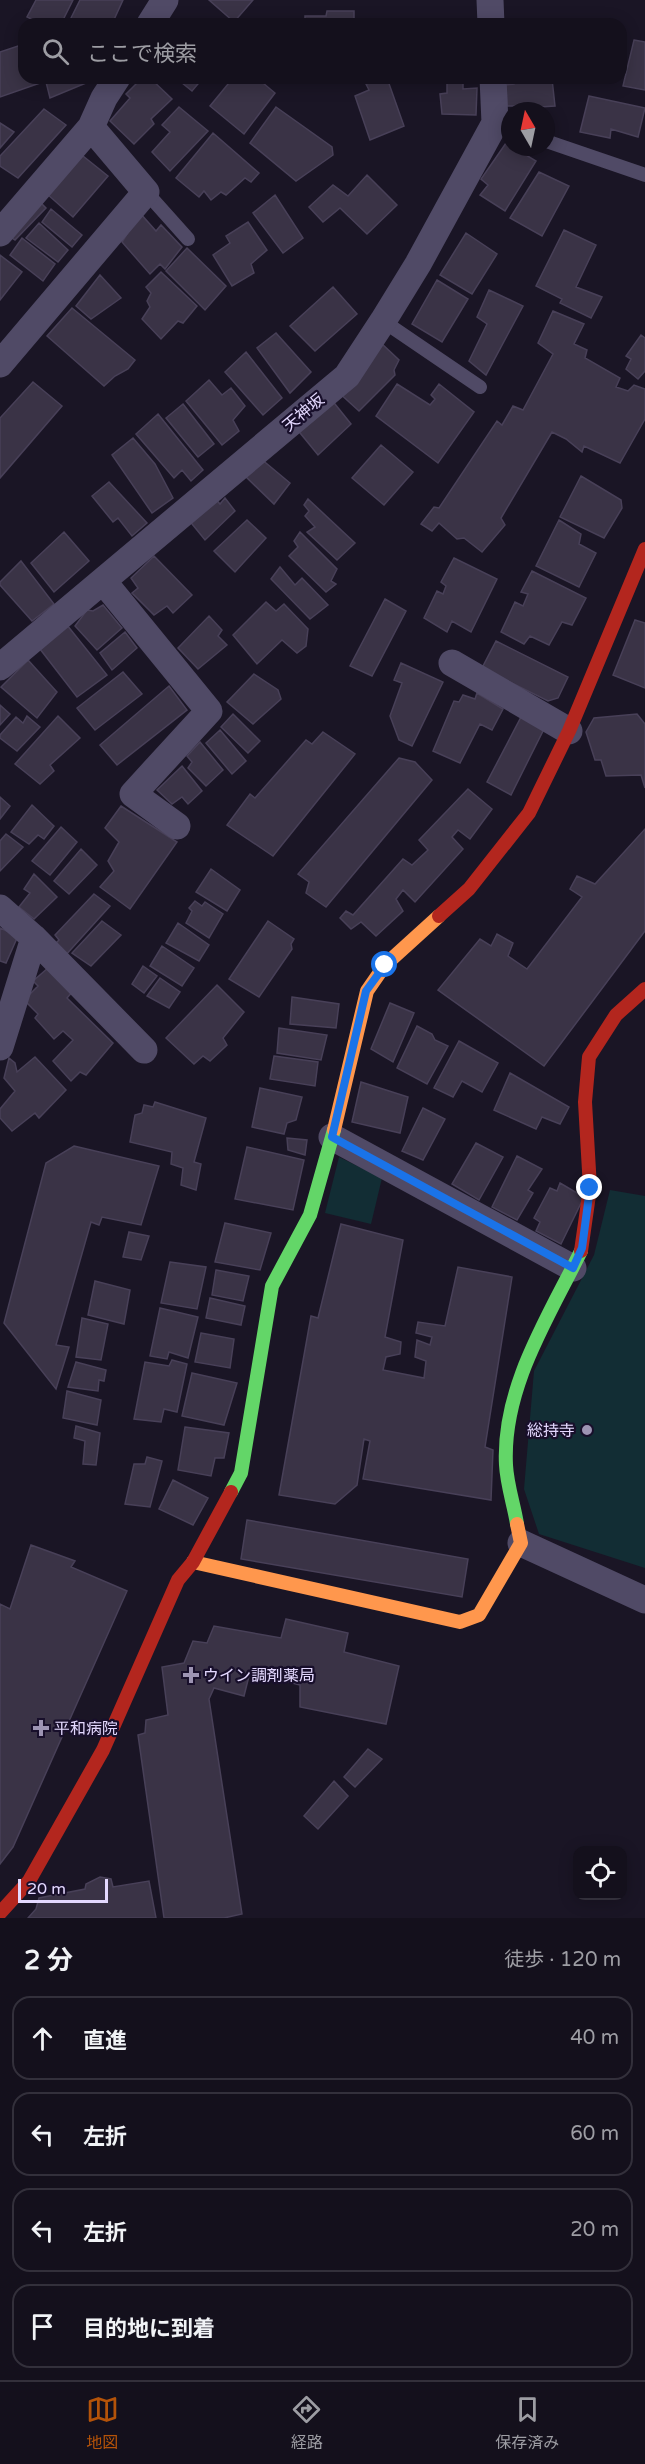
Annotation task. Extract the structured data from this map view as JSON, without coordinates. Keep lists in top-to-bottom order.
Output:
{
  "streets": {
    "street": ["天神坂"]
  },
  "places": {
    "other": ["総持寺"],
    "health": ["ウイン調剤薬局", "平和病院"]
  },
  "scale_bar": "20 m",
  "north": "top",
  "page": {
    "search": "ここで検索",
    "scale": "20 m",
    "heading": ["2 分", "徒歩 · 120 m"],
    "list": [
      ["直進", "40 m"],
      ["左折", "60 m"],
      ["左折", "20 m"],
      "目的地に到着"
    ],
    "nav": ["地図", "経路", "保存済み"]
  }
}
